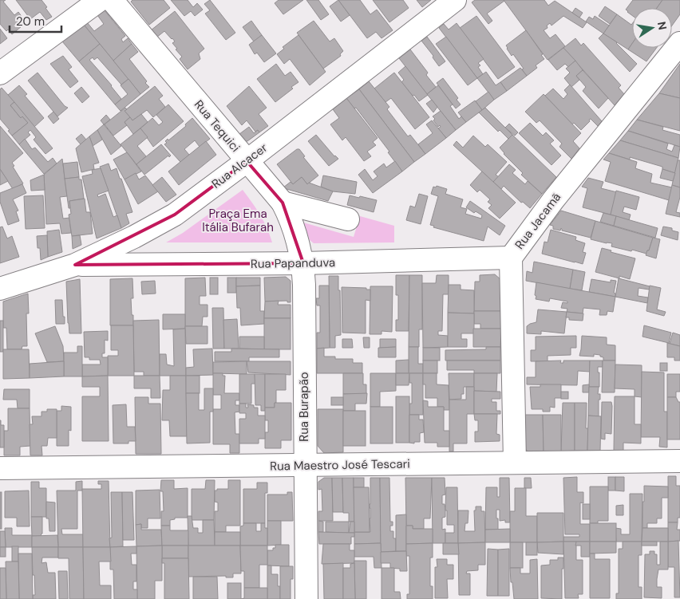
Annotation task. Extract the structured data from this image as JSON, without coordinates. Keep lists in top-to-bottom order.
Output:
{
  "streets": {
    "street": [
      "Rua Tequici",
      "Rua Alcacer",
      "Rua Jacamã",
      "Rua Papanduva",
      "Rua Burapão",
      "Rua Maestro José Tescari"
    ]
  },
  "crossings": [
    ["Rua Tequici", "Rua Alcacer"],
    ["Rua Tequici", "Rua Papanduva"],
    ["Rua Tequici", "Rua Burapão"],
    ["Rua Alcacer", "Rua Papanduva"],
    ["Rua Jacamã", "Rua Papanduva"],
    ["Rua Jacamã", "Rua Maestro José Tescari"],
    ["Rua Papanduva", "Rua Burapão"],
    ["Rua Burapão", "Rua Maestro José Tescari"]
  ],
  "parks": ["Praça Ema Itália Bufarah"],
  "scale_bar": "20 m",
  "north": "right"
}
